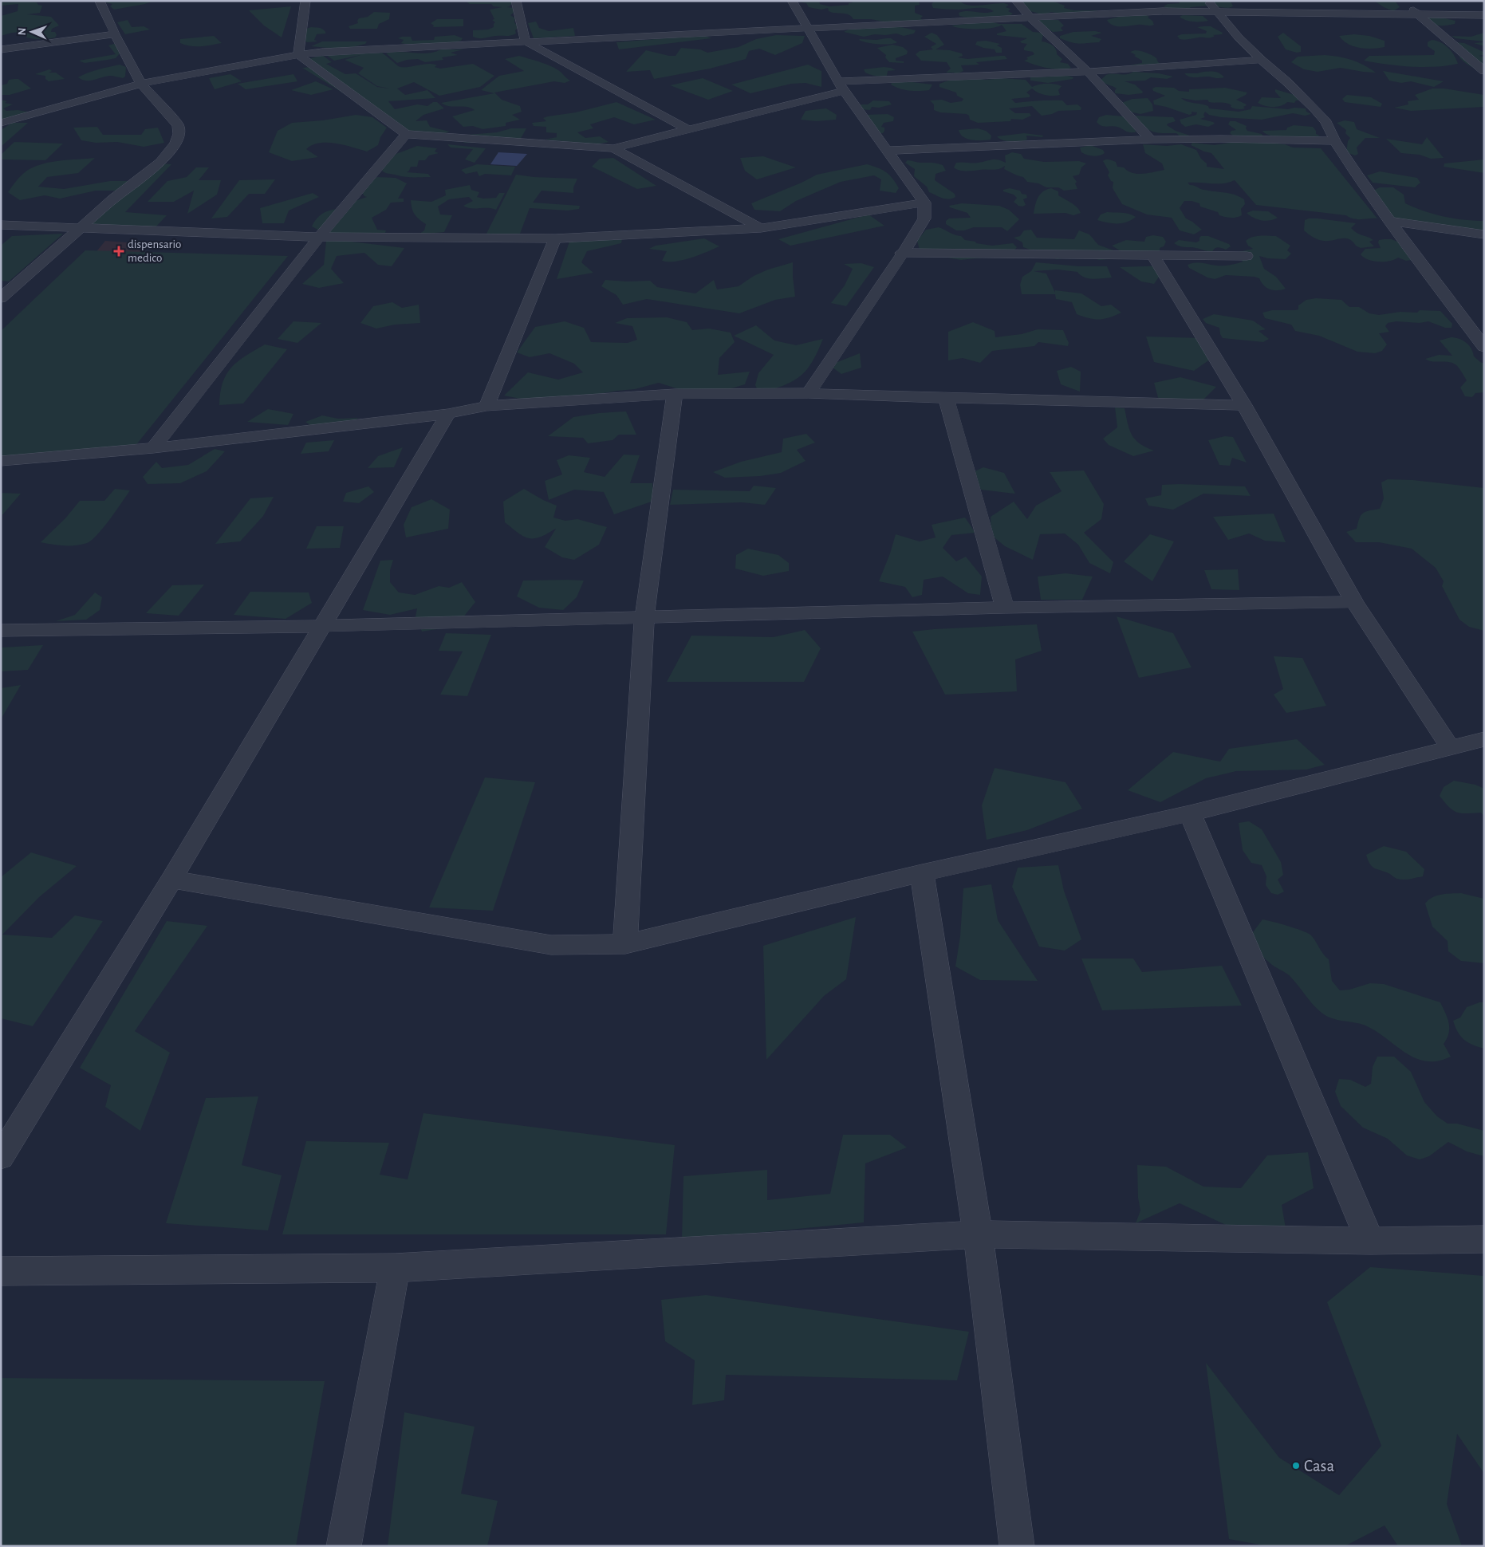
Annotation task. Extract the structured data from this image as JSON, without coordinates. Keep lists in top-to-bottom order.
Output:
{
  "places": {
    "health": ["dispensario medico"],
    "other": ["Casa"]
  },
  "north": "left"
}
